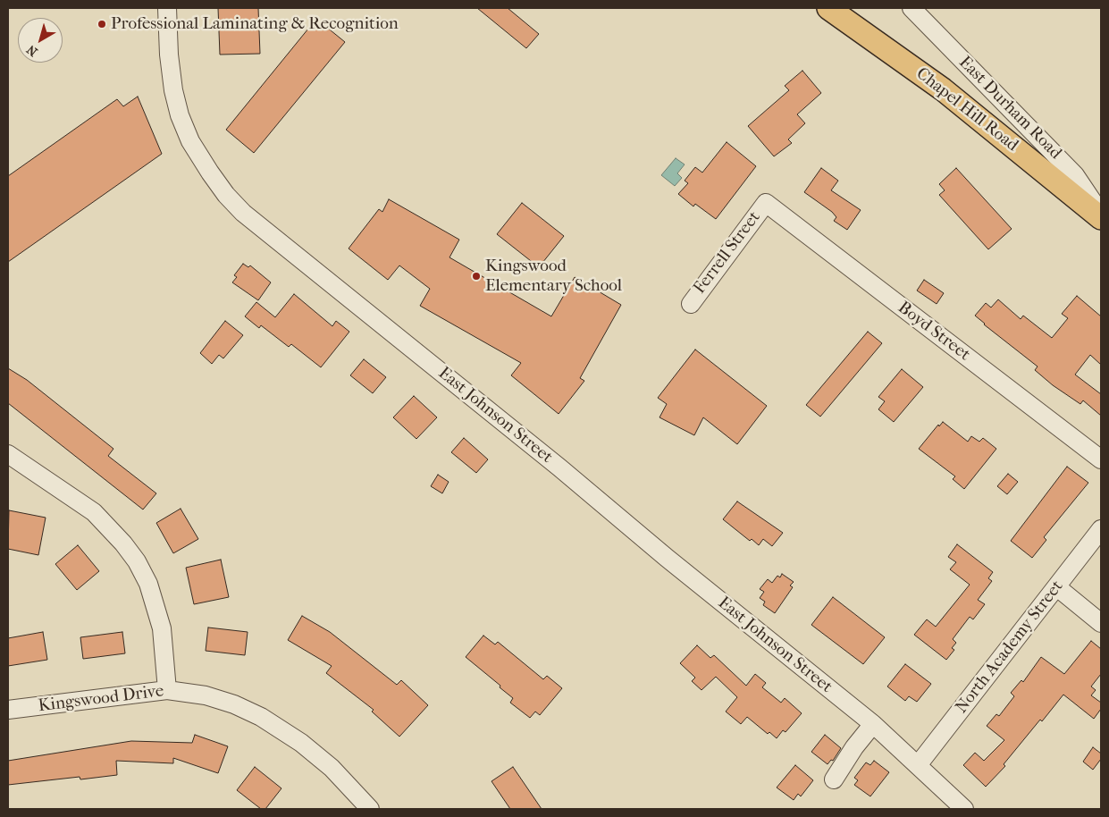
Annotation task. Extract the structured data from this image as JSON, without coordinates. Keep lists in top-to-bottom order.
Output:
{
  "streets": {
    "main road": ["Chapel Hill Road"],
    "street": [
      "East Durham Road",
      "Ferrell Street",
      "Boyd Street",
      "East Johnson Street",
      "North Academy Street",
      "Kingswood Drive"
    ]
  },
  "crossings": [
    ["Ferrell Street", "Boyd Street"],
    ["East Johnson Street", "North Academy Street"]
  ],
  "places": ["Professional Laminating & Recognition", "Kingswood Elementary School"],
  "north": "bottom left"
}
